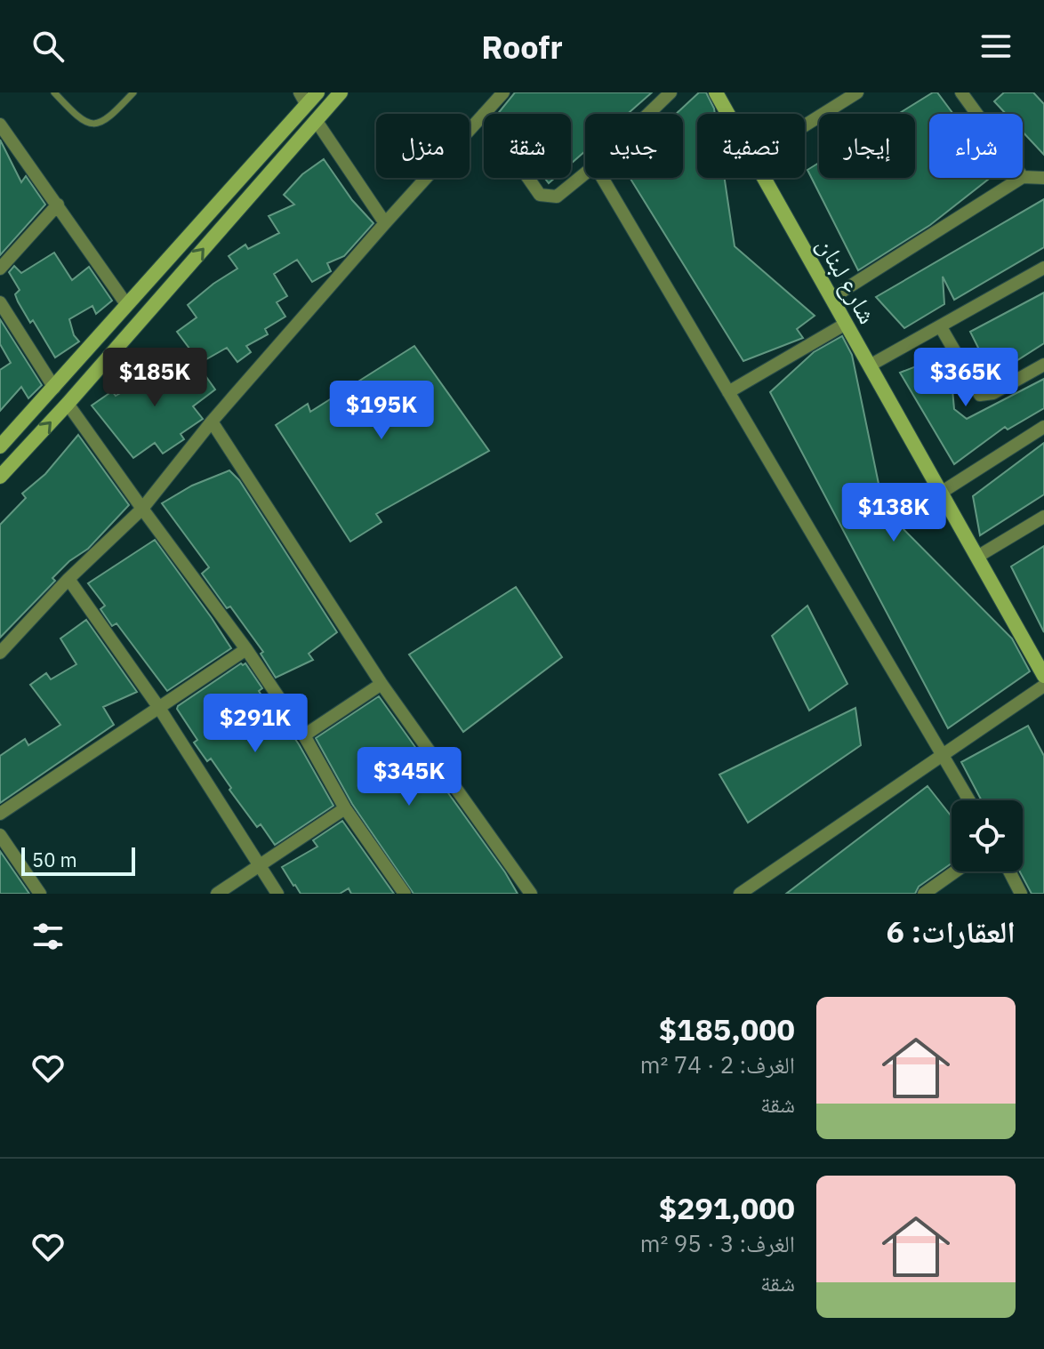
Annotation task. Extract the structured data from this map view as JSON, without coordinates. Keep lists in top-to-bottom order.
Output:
{
  "streets": {
    "street": ["شارع لبنان"]
  },
  "scale_bar": "50 m",
  "page": {
    "header": "Roofr",
    "chip": [
      "شراء",
      "إيجار",
      "تصفية",
      "جديد",
      "شقة",
      "منزل"
    ],
    "price": [
      "$185K",
      "$365K",
      "$195K",
      "$138K",
      "$291K",
      "$345K"
    ],
    "scale": "50 m",
    "heading": "العقارات: 6",
    "list": [
      {
        "name": "$185,000",
        "note": "الغرف: 2 · 74 m² · شقة"
      },
      {
        "name": "$291,000",
        "note": "الغرف: 3 · 95 m² · شقة"
      }
    ]
  }
}
